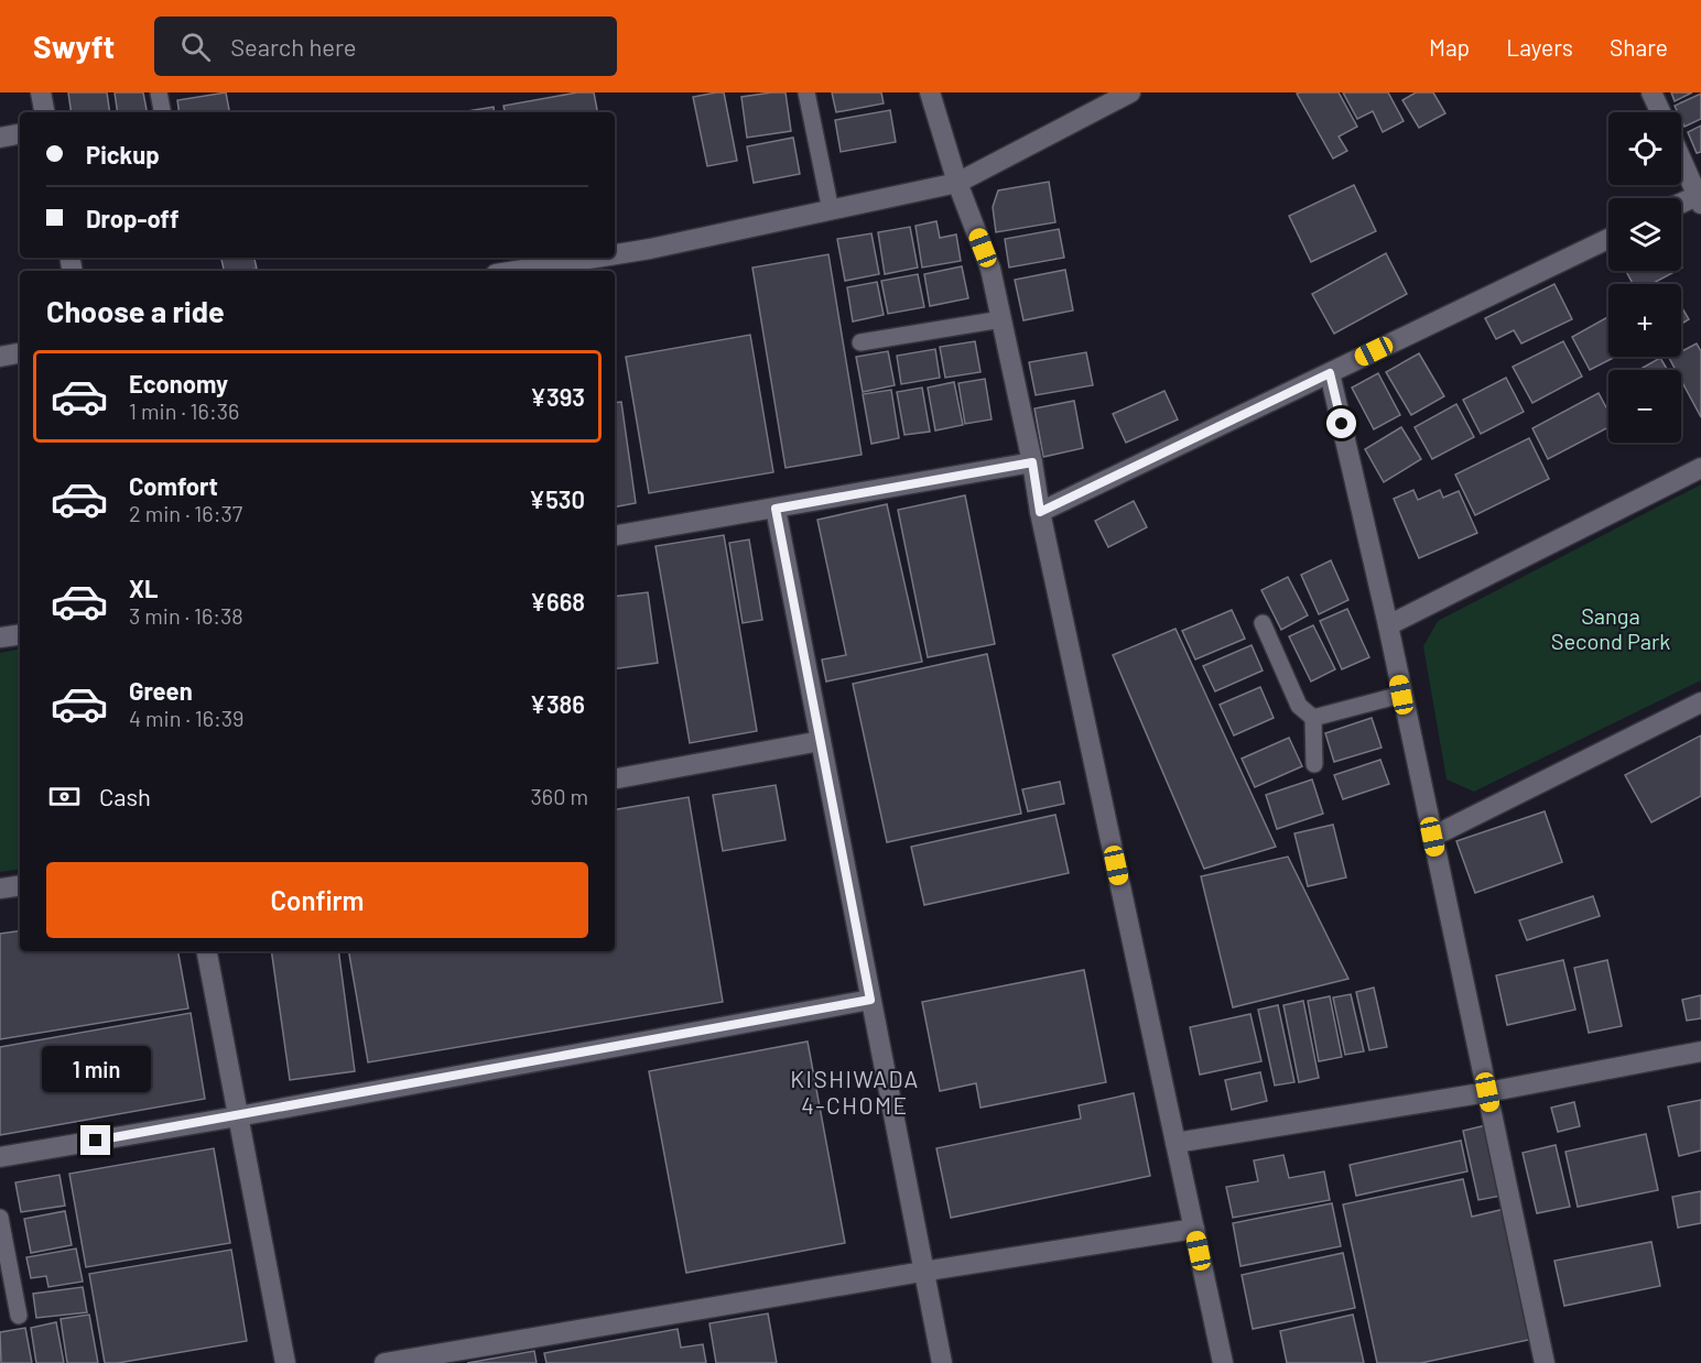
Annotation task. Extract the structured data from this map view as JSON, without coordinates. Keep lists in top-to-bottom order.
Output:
{
  "districts": ["KISHIWADA 4-CHOME"],
  "parks": ["Sanga Second Park"],
  "page": {
    "header": "Swyft",
    "search": "Search here",
    "nav": ["Map", "Layers", "Share"],
    "map_buttons": ["+", "−"],
    "banner": ["Pickup", "Drop-off"],
    "heading": "Choose a ride",
    "list": [
      {
        "name": "Economy",
        "note": "1 min · 16:36",
        "value": "¥393"
      },
      {
        "name": "Comfort",
        "note": "2 min · 16:37",
        "value": "¥530"
      },
      {
        "name": "XL",
        "note": "3 min · 16:38",
        "value": "¥668"
      },
      {
        "name": "Green",
        "note": "4 min · 16:39",
        "value": "¥386"
      }
    ],
    "pay": ["Cash", "360 m"],
    "buttons": "Confirm",
    "bubble": "1 min"
  }
}
